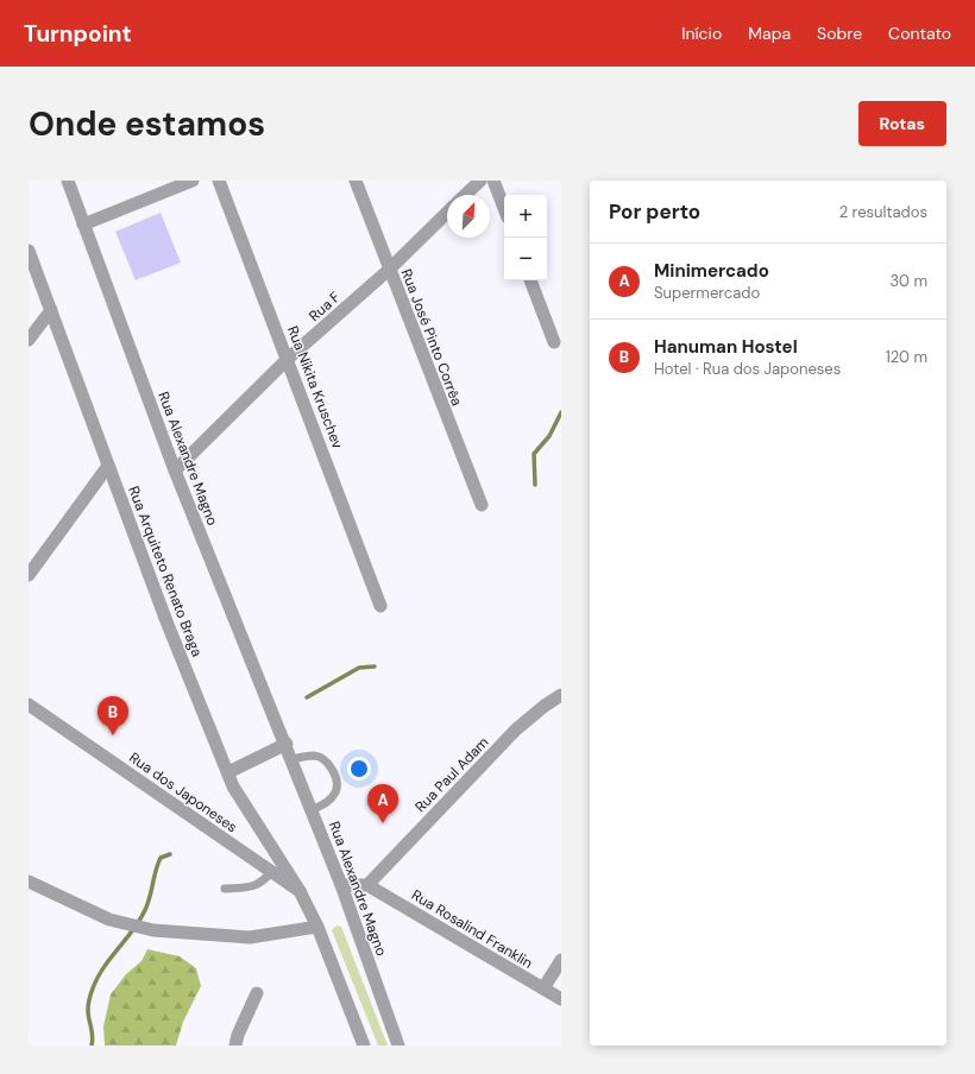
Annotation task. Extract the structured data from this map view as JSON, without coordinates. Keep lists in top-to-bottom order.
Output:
{
  "streets": {
    "street": [
      "Rua F",
      "Rua José Pinto Corrêa",
      "Rua Nikita Kruschev",
      "Rua Alexandre Magno",
      "Rua Arquiteto Renato Braga",
      "Rua Paul Adam",
      "Rua dos Japoneses",
      "Rua Rosalind Franklin"
    ]
  },
  "crossings": [
    ["Rua F", "Rua José Pinto Corrêa"],
    ["Rua F", "Rua Nikita Kruschev"],
    ["Rua F", "Rua Alexandre Magno"],
    ["Rua Arquiteto Renato Braga", "Rua dos Japoneses"],
    ["Rua Paul Adam", "Rua Rosalind Franklin"]
  ],
  "north": "top right",
  "page": {
    "header": "Turnpoint",
    "nav": [
      "Início",
      "Mapa",
      "Sobre",
      "Contato"
    ],
    "buttons": "Rotas",
    "title": "Onde estamos",
    "heading": ["Por perto", "2 resultados"],
    "map_buttons": ["+", "−"],
    "list": [
      {
        "mark": "A",
        "name": "Minimercado",
        "note": "Supermercado",
        "value": "30 m"
      },
      {
        "mark": "B",
        "name": "Hanuman Hostel",
        "note": "Hotel · Rua dos Japoneses",
        "value": "120 m"
      }
    ],
    "pins": ["B", "A"]
  }
}
